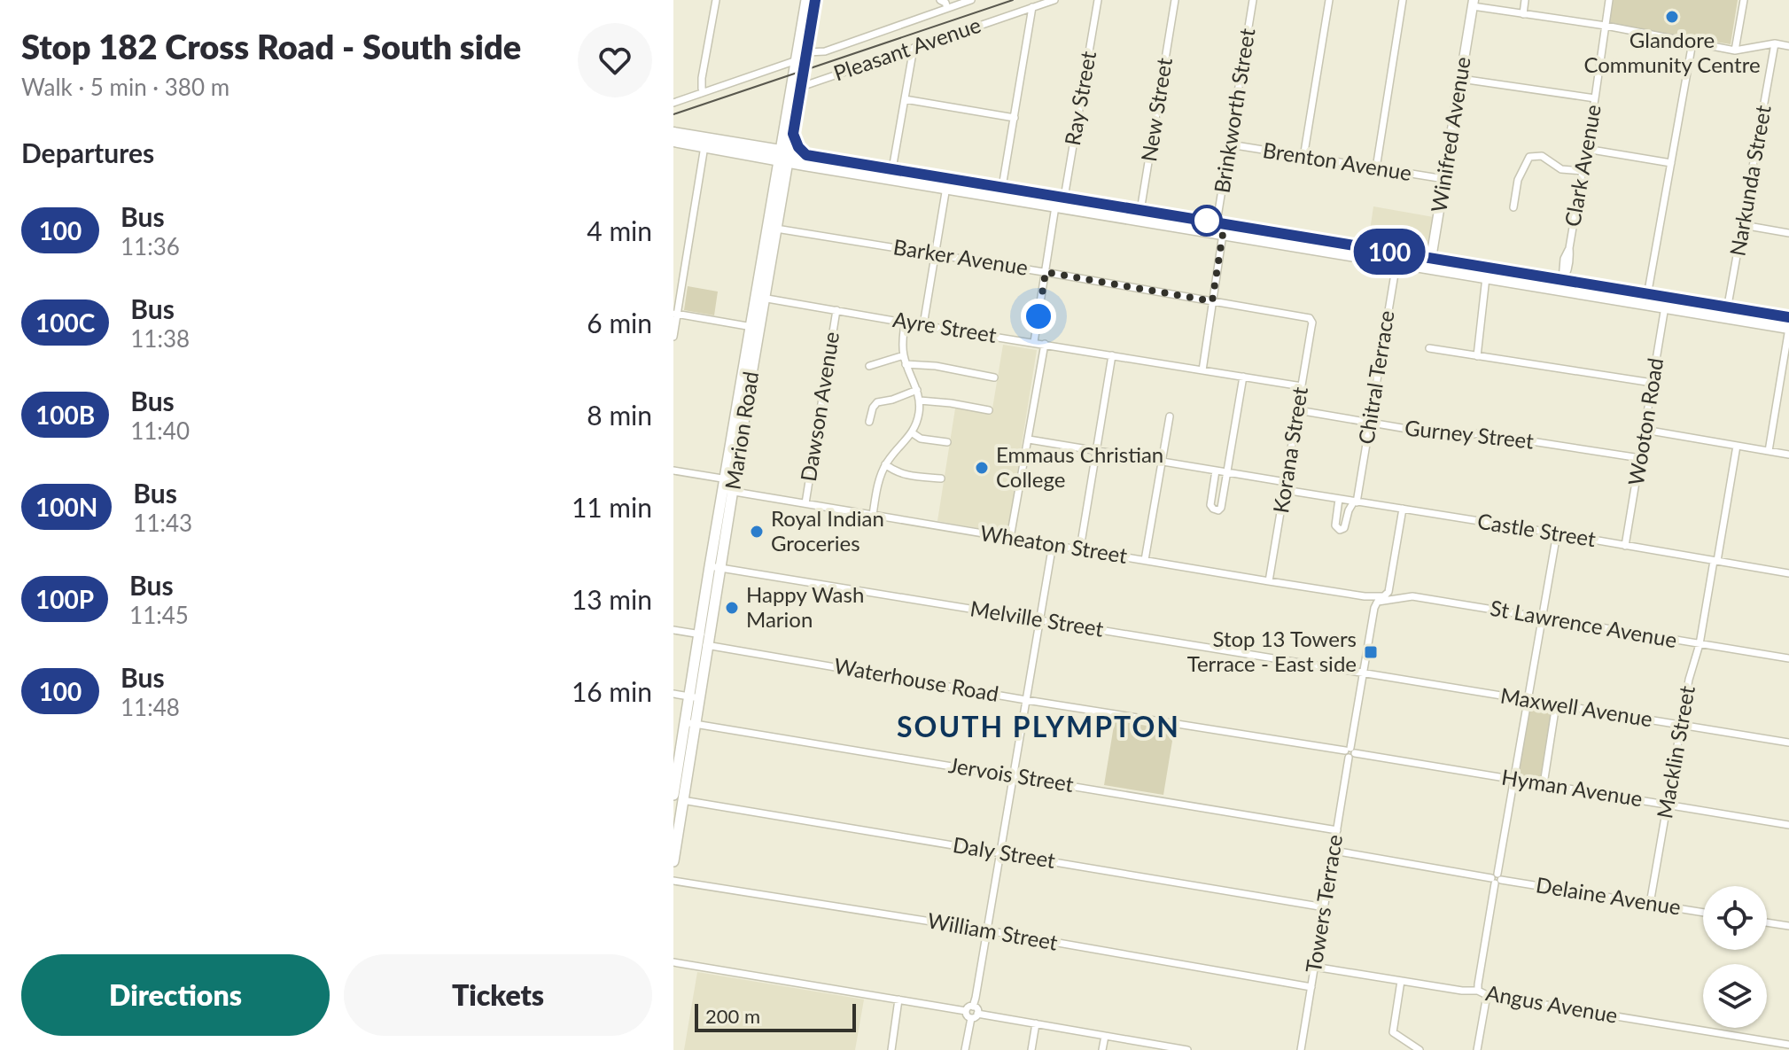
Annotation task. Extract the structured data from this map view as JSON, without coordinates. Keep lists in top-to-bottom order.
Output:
{
  "streets": {
    "main road": ["Marion Road"],
    "street": [
      "Pleasant Avenue",
      "Ray Street",
      "New Street",
      "Brinkworth Street",
      "Winifred Avenue",
      "Brenton Avenue",
      "Clark Avenue",
      "Narkunda Street",
      "Barker Avenue",
      "Ayre Street",
      "Chitral Terrace",
      "Dawson Avenue",
      "Wooton Road",
      "Gurney Street",
      "Korana Street",
      "Castle Street",
      "Wheaton Street",
      "Melville Street",
      "St Lawrence Avenue",
      "Waterhouse Road",
      "Maxwell Avenue",
      "Macklin Street",
      "Jervois Street",
      "Hyman Avenue",
      "Daly Street",
      "Delaine Avenue",
      "Towers Terrace",
      "William Street",
      "Angus Avenue"
    ]
  },
  "crossings": [
    ["Pleasant Avenue", "Marion Road"],
    ["Brinkworth Street", "Brenton Avenue"],
    ["Winifred Avenue", "Brenton Avenue"],
    ["Barker Avenue", "Marion Road"],
    ["Barker Avenue", "Korana Street"],
    ["Ayre Street", "Dawson Avenue"],
    ["Ayre Street", "Marion Road"],
    ["Ayre Street", "Korana Street"],
    ["Chitral Terrace", "Gurney Street"],
    ["Chitral Terrace", "Castle Street"],
    ["Dawson Avenue", "Wheaton Street"],
    ["Wooton Road", "Gurney Street"],
    ["Wooton Road", "Castle Street"],
    ["Marion Road", "Wheaton Street"],
    ["Marion Road", "Melville Street"],
    ["Marion Road", "Waterhouse Road"],
    ["Marion Road", "Jervois Street"],
    ["Marion Road", "Daly Street"],
    ["Gurney Street", "Korana Street"],
    ["Korana Street", "Castle Street"],
    ["Korana Street", "Wheaton Street"],
    ["Castle Street", "Macklin Street"],
    ["Melville Street", "Maxwell Avenue"],
    ["Melville Street", "Towers Terrace"],
    ["St Lawrence Avenue", "Macklin Street"],
    ["St Lawrence Avenue", "Towers Terrace"],
    ["Waterhouse Road", "Hyman Avenue"],
    ["Waterhouse Road", "Towers Terrace"],
    ["Maxwell Avenue", "Macklin Street"],
    ["Maxwell Avenue", "Towers Terrace"],
    ["Macklin Street", "Hyman Avenue"],
    ["Macklin Street", "Delaine Avenue"],
    ["Jervois Street", "Towers Terrace"],
    ["Hyman Avenue", "Towers Terrace"],
    ["Daly Street", "Towers Terrace"],
    ["Delaine Avenue", "Towers Terrace"],
    ["Towers Terrace", "William Street"],
    ["Towers Terrace", "Angus Avenue"]
  ],
  "districts": ["SOUTH PLYMPTON"],
  "places": {
    "other": [
      "Glandore Community Centre",
      "Emmaus Christian College",
      "Royal Indian Groceries",
      "Happy Wash Marion"
    ],
    "transit": ["Stop 13 Towers Terrace - East side"]
  },
  "lines": ["bus line 100"],
  "scale_bar": "200 m",
  "page": {
    "heading": [
      ["Stop 182 Cross Road - South side", "Walk · 5 min · 380 m"],
      "Departures"
    ],
    "on_map": "100",
    "list": [
      {
        "mark": "100",
        "name": "Bus",
        "note": "11:36",
        "value": "4 min"
      },
      {
        "mark": "100C",
        "name": "Bus",
        "note": "11:38",
        "value": "6 min"
      },
      {
        "mark": "100B",
        "name": "Bus",
        "note": "11:40",
        "value": "8 min"
      },
      {
        "mark": "100N",
        "name": "Bus",
        "note": "11:43",
        "value": "11 min"
      },
      {
        "mark": "100P",
        "name": "Bus",
        "note": "11:45",
        "value": "13 min"
      },
      {
        "mark": "100",
        "name": "Bus",
        "note": "11:48",
        "value": "16 min"
      }
    ],
    "buttons": ["Directions", "Tickets"],
    "scale": "200 m"
  }
}
